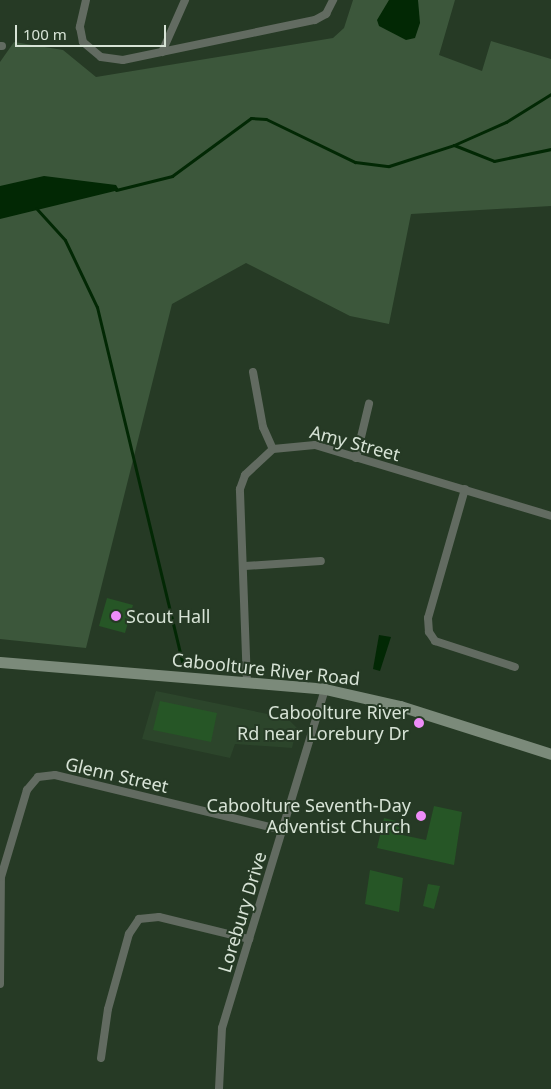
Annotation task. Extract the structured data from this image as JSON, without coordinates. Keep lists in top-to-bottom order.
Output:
{
  "streets": {
    "main road": ["Caboolture River Road"],
    "street": ["Amy Street", "Glenn Street", "Lorebury Drive"]
  },
  "crossings": [
    ["Caboolture River Road", "Lorebury Drive"],
    ["Glenn Street", "Lorebury Drive"]
  ],
  "places": ["Scout Hall", "Caboolture River Rd near Lorebury Dr", "Caboolture Seventh-Day Adventist Church"],
  "scale_bar": "100 m"
}
